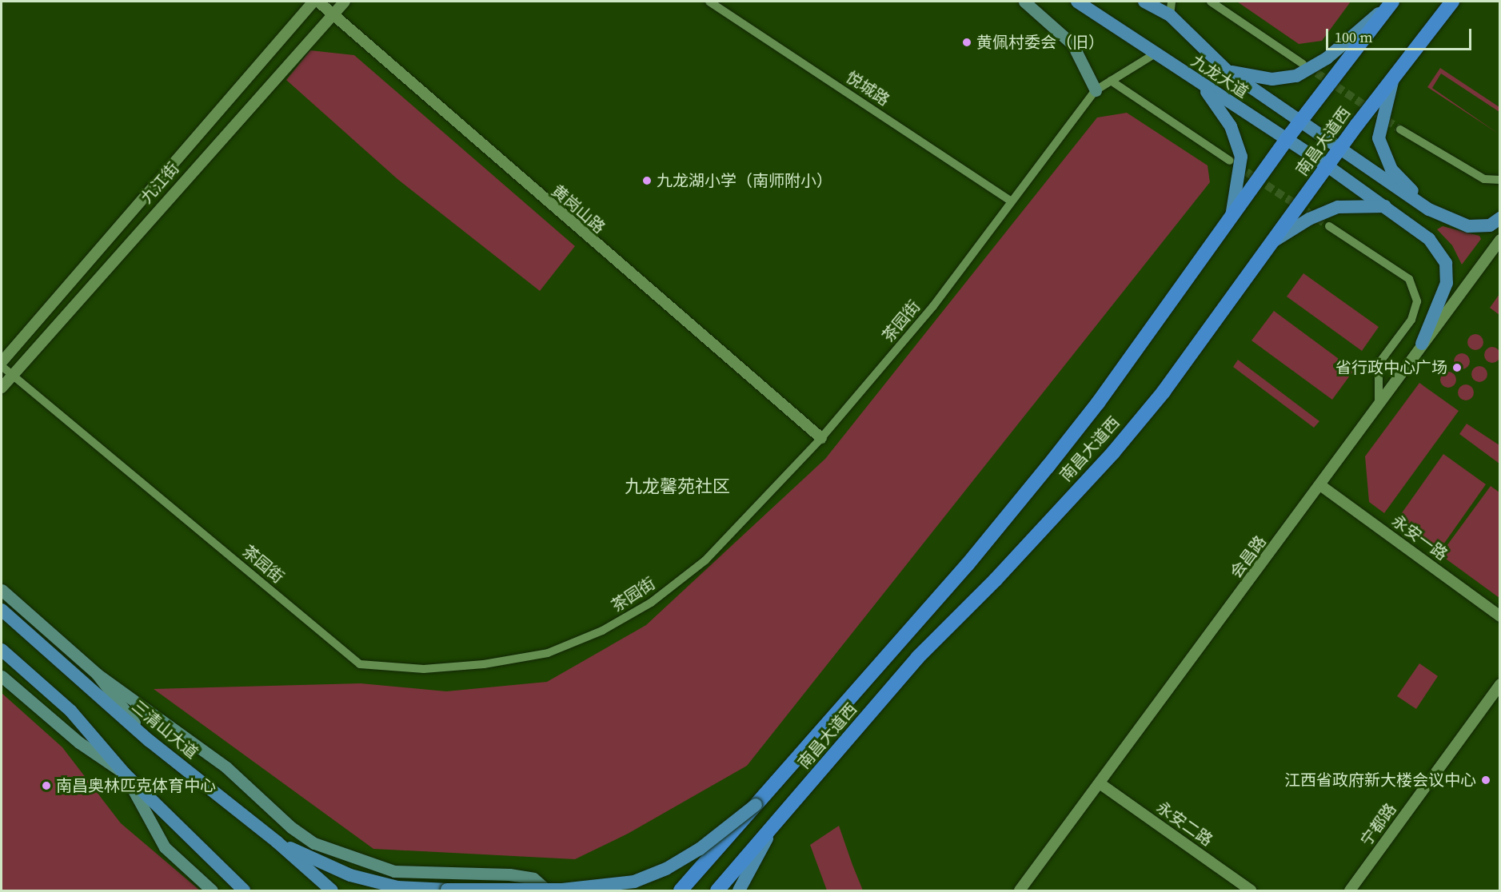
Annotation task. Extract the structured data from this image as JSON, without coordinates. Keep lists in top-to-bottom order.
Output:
{
  "streets": {
    "highway": ["南昌大道西"],
    "main road": ["九龙大道", "三清山大道"],
    "street": [
      "悦城路",
      "九江街",
      "黄岗山路",
      "茶园街",
      "永安一路",
      "会昌路",
      "永安二路",
      "宁都路"
    ]
  },
  "crossings": [
    ["九龙大道", "南昌大道西"],
    ["九龙大道", "茶园街"],
    ["九龙大道", "会昌路"],
    ["悦城路", "茶园街"],
    ["九江街", "黄岗山路"],
    ["九江街", "茶园街"],
    ["黄岗山路", "茶园街"],
    ["永安一路", "会昌路"],
    ["会昌路", "永安二路"]
  ],
  "districts": ["九龙馨苑社区"],
  "places": [
    "黄佩村委会（旧）",
    "九龙湖小学（南师附小）",
    "省行政中心广场",
    "江西省政府新大楼会议中心",
    "南昌奥林匹克体育中心"
  ],
  "scale_bar": "100 m"
}
